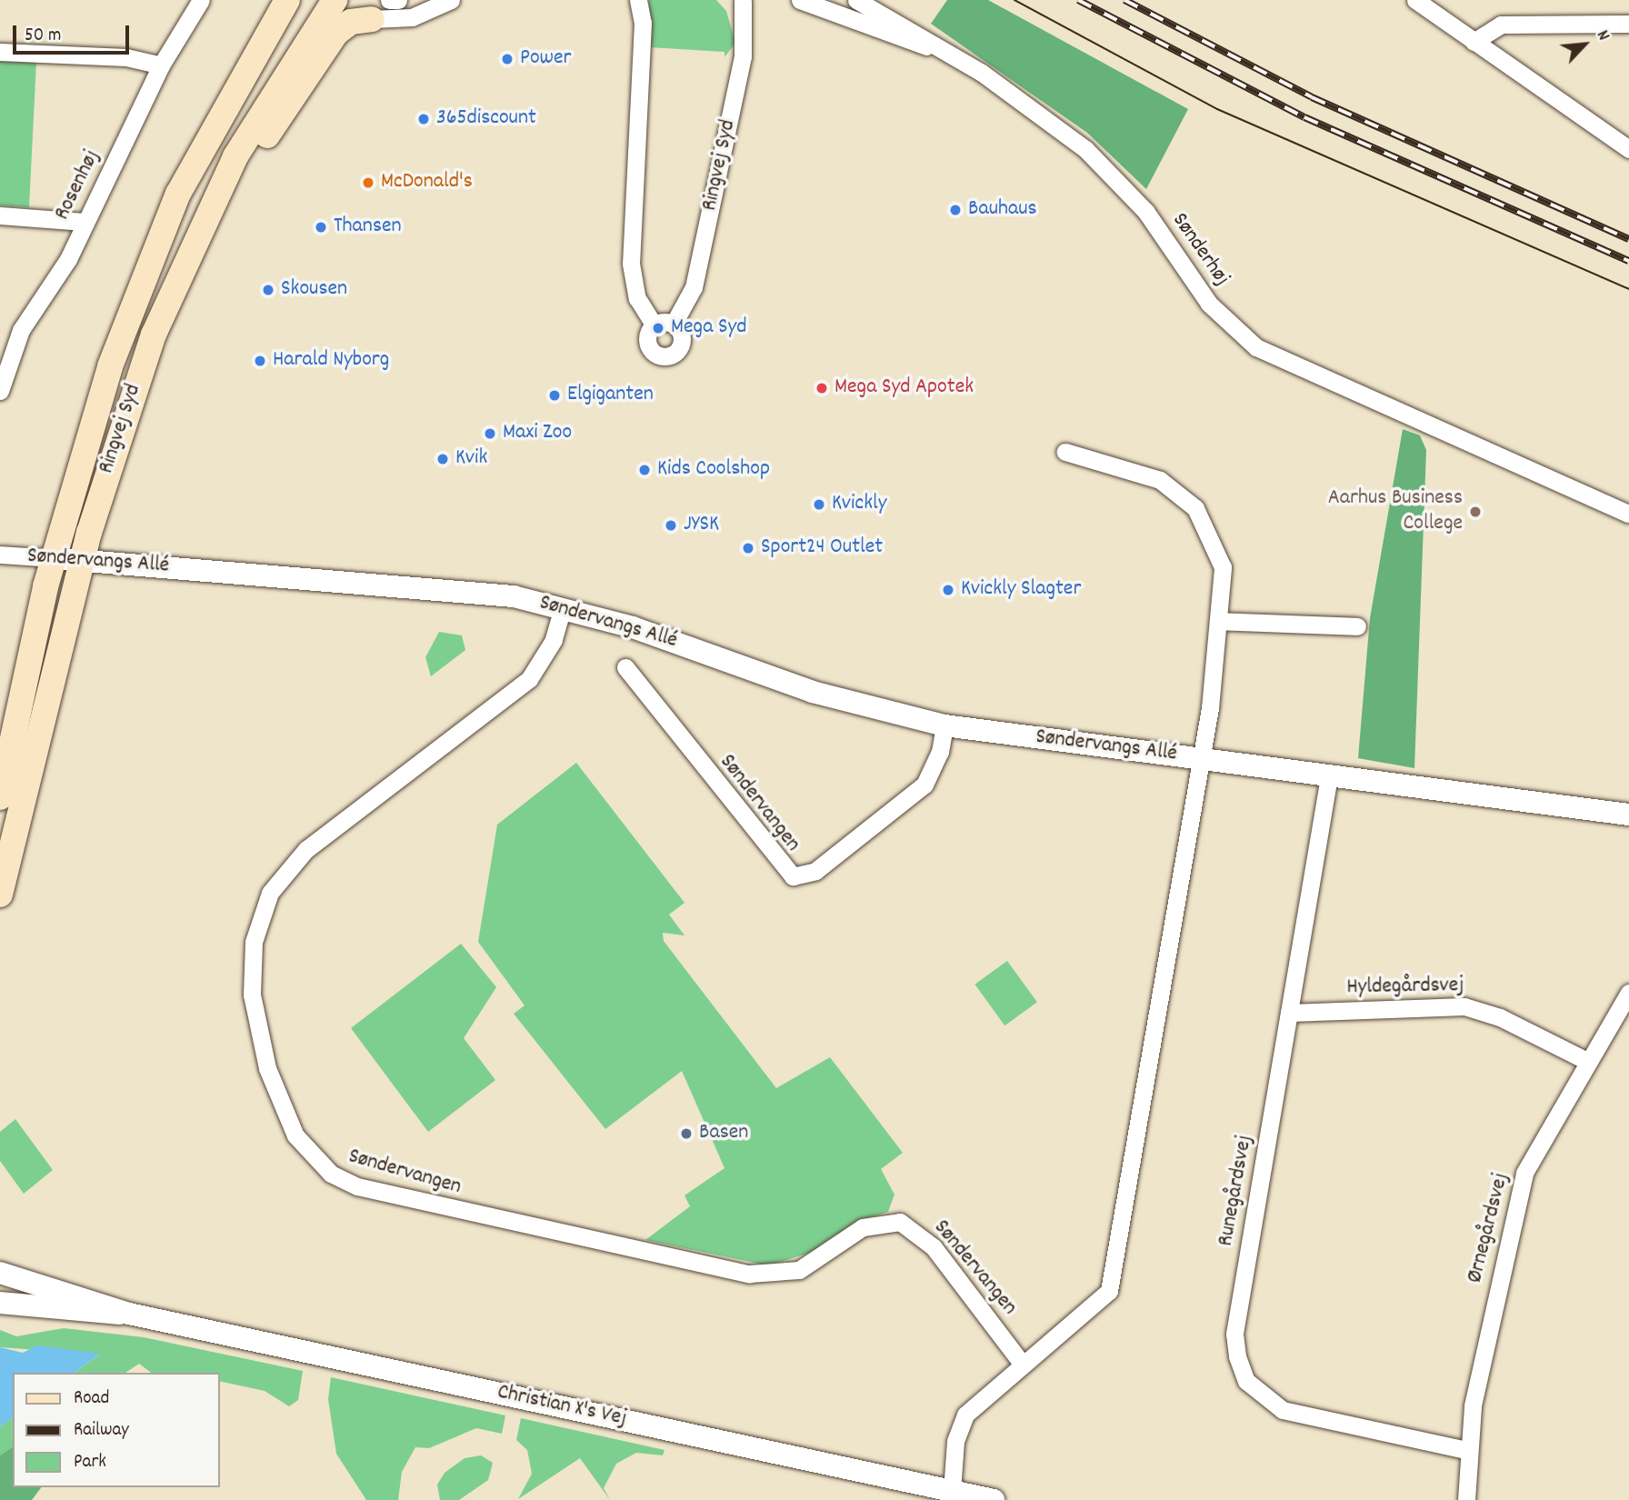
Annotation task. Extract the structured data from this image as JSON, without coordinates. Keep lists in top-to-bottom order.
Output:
{
  "streets": {
    "main road": ["Ringvej Syd"],
    "street": [
      "Rosenhøj",
      "Sønderhøj",
      "Søndervangs Allé",
      "Søndervangen",
      "Hyldegårdsvej",
      "Runegårdsvej",
      "Ørnegårdsvej",
      "Christian X's Vej"
    ]
  },
  "crossings": [
    ["Ringvej Syd", "Søndervangs Allé"],
    ["Søndervangs Allé", "Søndervangen"],
    ["Søndervangs Allé", "Runegårdsvej"],
    ["Hyldegårdsvej", "Runegårdsvej"],
    ["Hyldegårdsvej", "Ørnegårdsvej"],
    ["Runegårdsvej", "Ørnegårdsvej"]
  ],
  "places": [
    "Power",
    "365discount",
    "McDonald's",
    "Bauhaus",
    "Thansen",
    "Skousen",
    "Mega Syd",
    "Harald Nyborg",
    "Mega Syd Apotek",
    "Elgiganten",
    "Maxi Zoo",
    "Kvik",
    "Kids Coolshop",
    "Kvickly",
    "Aarhus Business College",
    "JYSK",
    "Sport24 Outlet",
    "Kvickly Slagter",
    "Basen"
  ],
  "legend": ["Road", "Railway", "Park"],
  "scale_bar": "50 m",
  "north": "top right"
}
